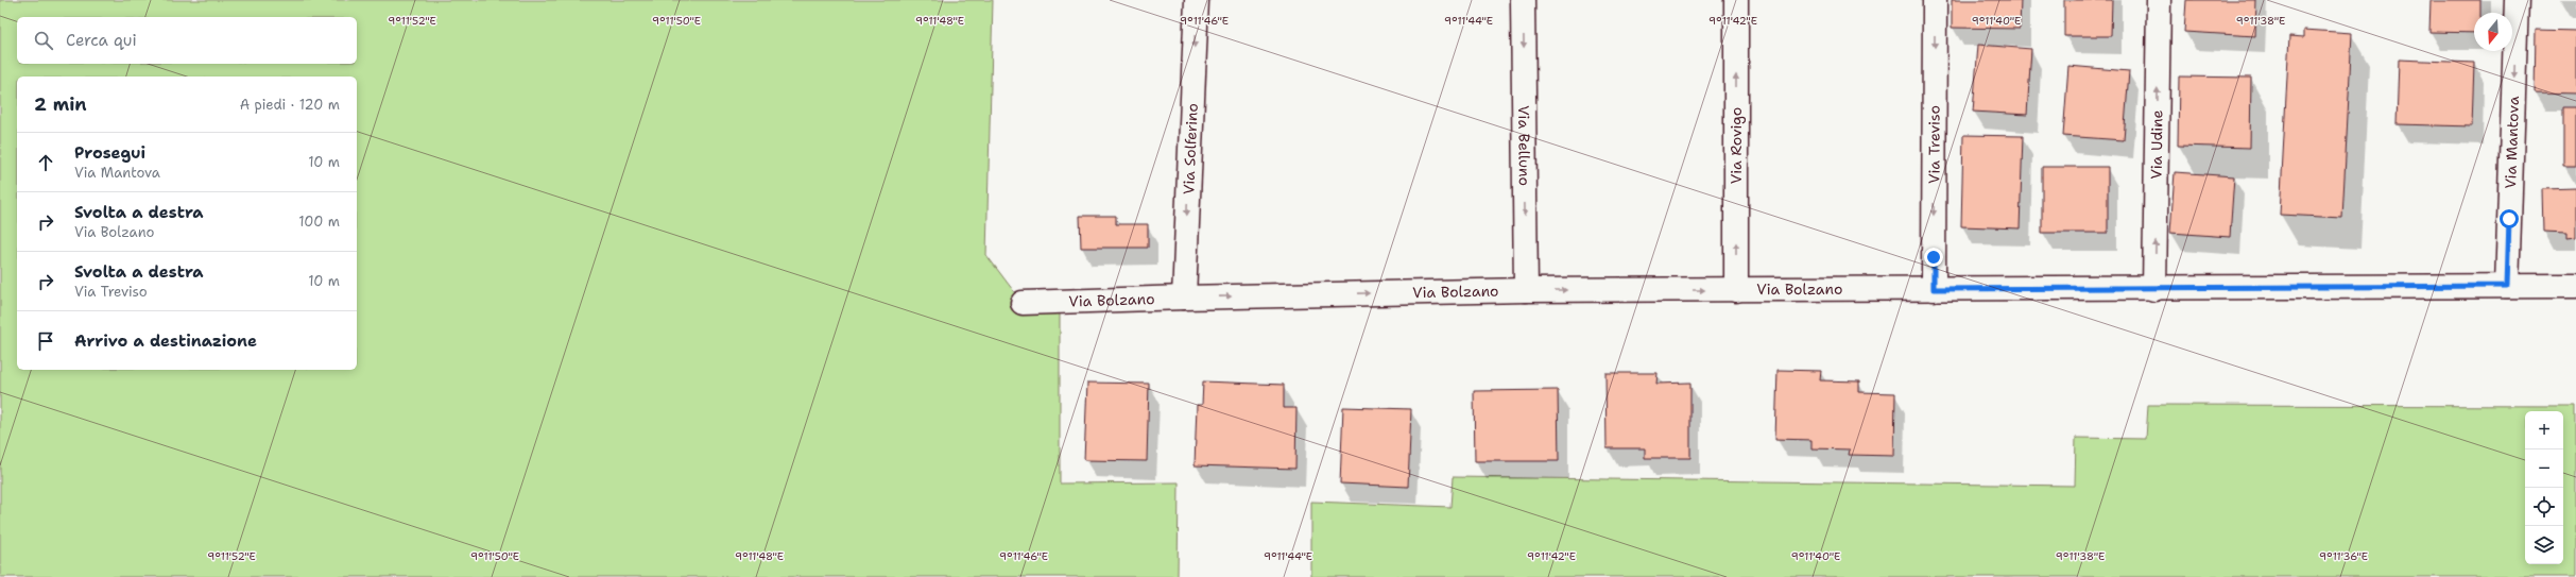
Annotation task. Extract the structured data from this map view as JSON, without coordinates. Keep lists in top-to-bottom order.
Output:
{
  "streets": {
    "street": [
      "Via Mantova",
      "Via Treviso",
      "Via Udine",
      "Via Belluno",
      "Via Rovigo",
      "Via Solferino",
      "Via Bolzano"
    ]
  },
  "crossings": [
    ["Via Mantova", "Via Bolzano"],
    ["Via Treviso", "Via Bolzano"],
    ["Via Udine", "Via Bolzano"],
    ["Via Belluno", "Via Bolzano"],
    ["Via Rovigo", "Via Bolzano"],
    ["Via Solferino", "Via Bolzano"]
  ],
  "one_way": [
    "Via Mantova",
    "Via Treviso",
    "Via Udine",
    "Via Belluno",
    "Via Rovigo",
    "Via Solferino",
    "Via Bolzano"
  ],
  "north": "bottom",
  "page": {
    "search": "Cerca qui",
    "heading": ["2 min", "A piedi · 120 m"],
    "list": [
      ["Prosegui", "Via Mantova", "10 m"],
      ["Svolta a destra", "Via Bolzano", "100 m"],
      ["Svolta a destra", "Via Treviso", "10 m"],
      "Arrivo a destinazione"
    ],
    "map_buttons": ["+", "−"]
  },
  "coordinates": [
    "9°11'52\"E",
    "9°11'50\"E",
    "9°11'48\"E",
    "9°11'46\"E",
    "9°11'44\"E",
    "9°11'42\"E",
    "9°11'40\"E",
    "9°11'38\"E",
    "9°11'36\"E"
  ]
}
